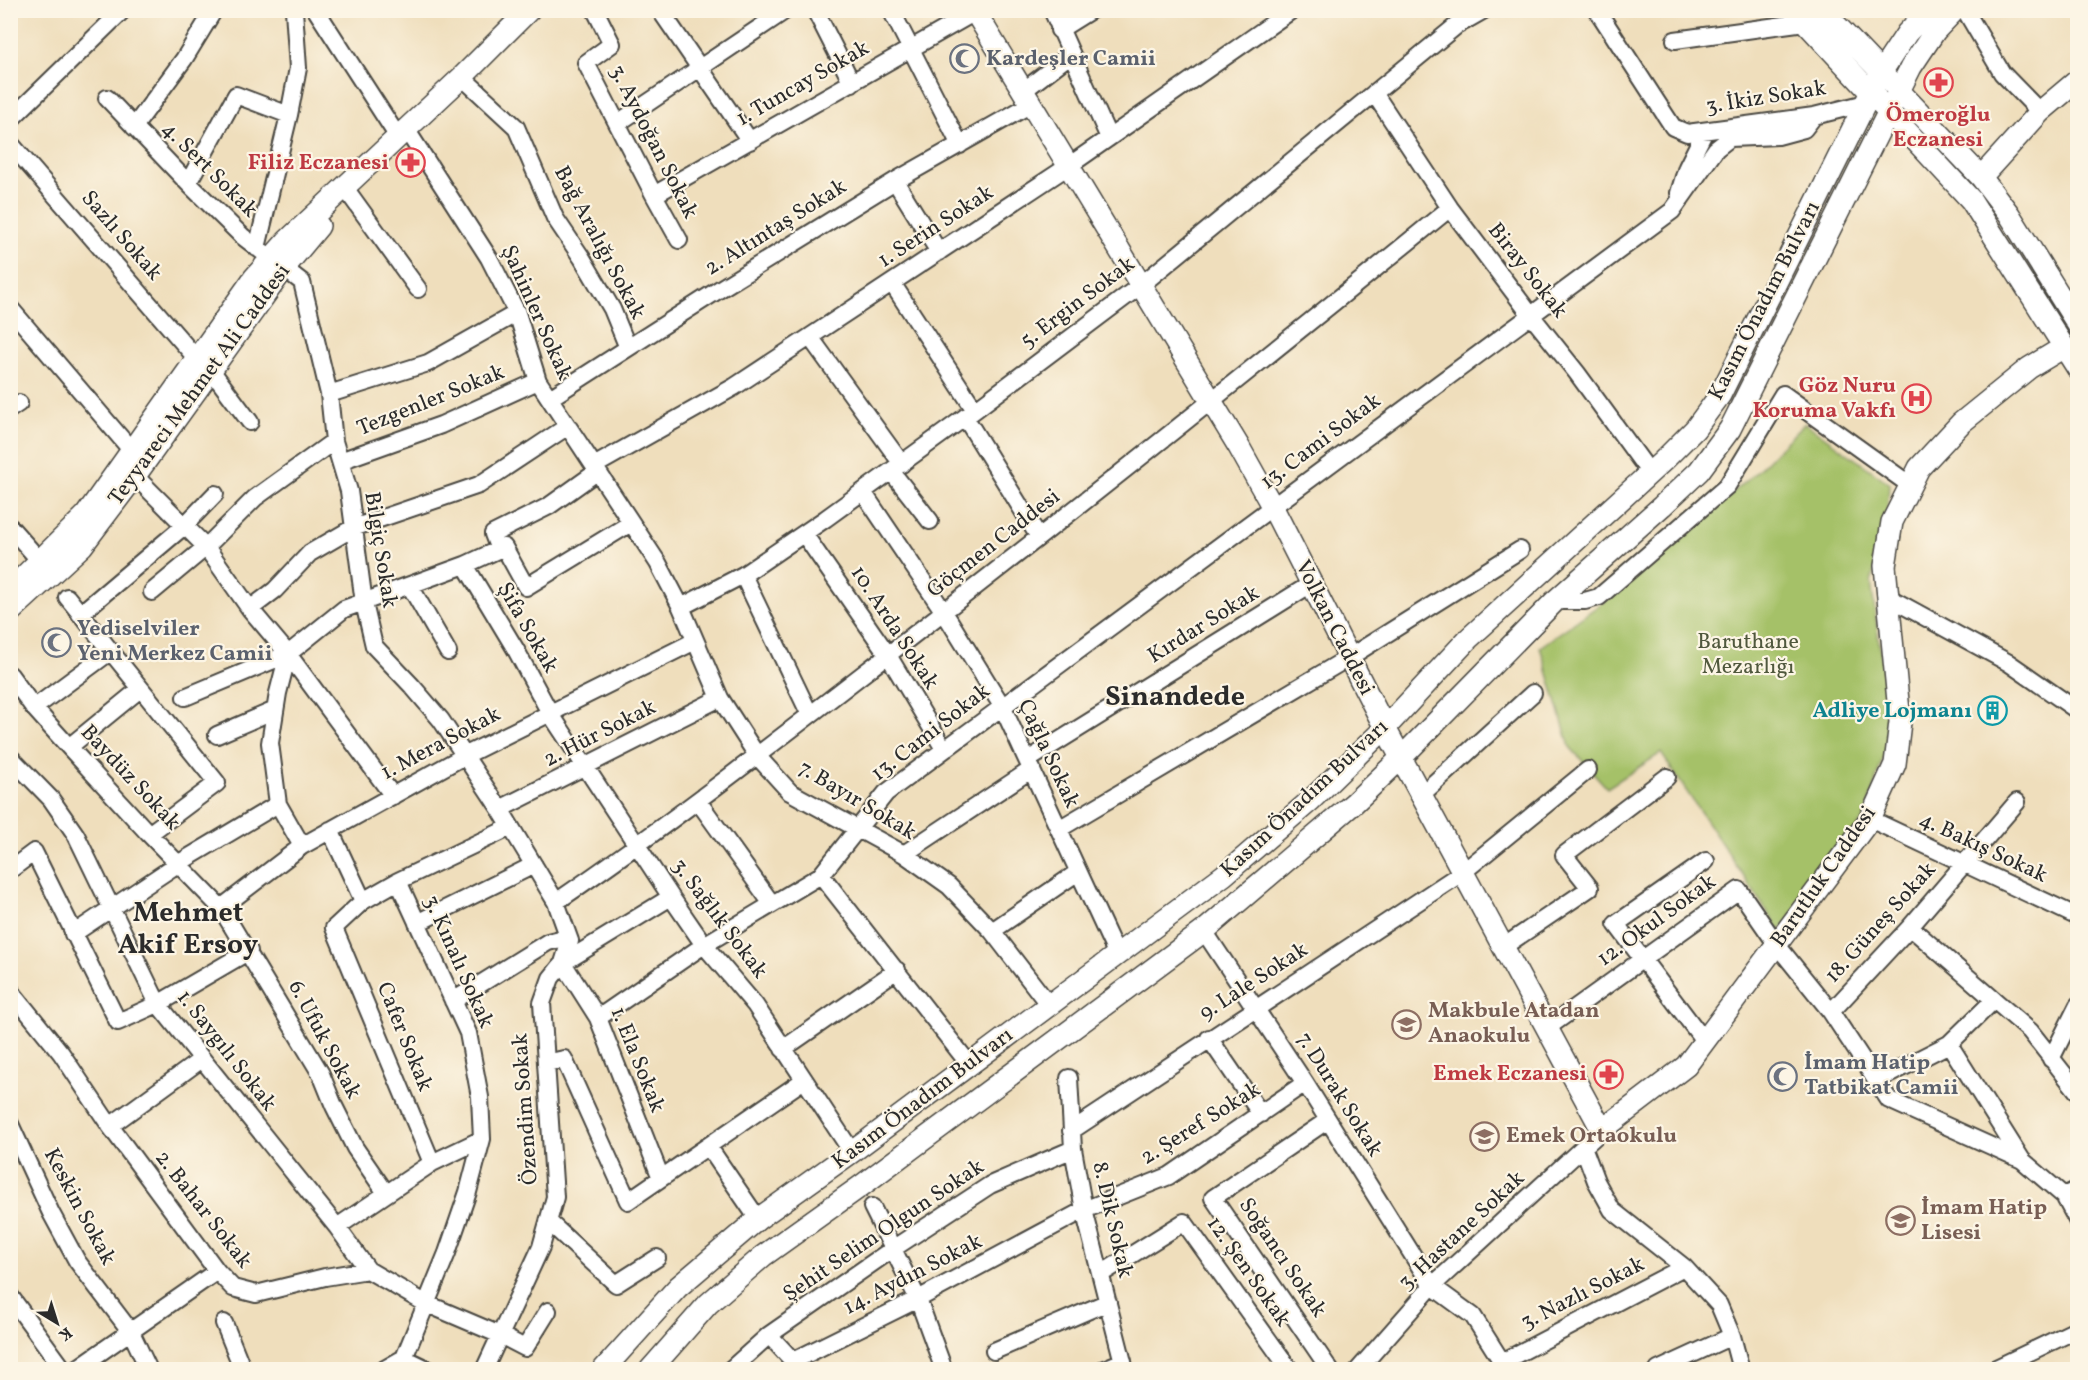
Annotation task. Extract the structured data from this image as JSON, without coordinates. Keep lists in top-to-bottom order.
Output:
{
  "streets": {
    "main road": [
      "Kasım Önadım Bulvarı",
      "Teyyareci Mehmet Ali Caddesi",
      "Volkan Caddesi",
      "Barutluk Caddesi"
    ],
    "street": [
      "1. Tuncay Sokak",
      "3. İkiz Sokak",
      "3. Aydoğan Sokak",
      "4. Sert Sokak",
      "1. Serin Sokak",
      "2. Altıntaş Sokak",
      "Sazlı Sokak",
      "Bağ Aralığı Sokak",
      "Biray Sokak",
      "5. Ergin Sokak",
      "Şahinler Sokak",
      "Tezgenler Sokak",
      "13. Cami Sokak",
      "Göçmen Caddesi",
      "Bilgiç Sokak",
      "Kırdar Sokak",
      "Şifa Sokak",
      "10. Arda Sokak",
      "2. Hür Sokak",
      "1. Mera Sokak",
      "Çağla Sokak",
      "Baydüz Sokak",
      "7. Bayır Sokak",
      "4. Bakış Sokak",
      "3. Sağlık Sokak",
      "12. Okul Sokak",
      "18. Güneş Sokak",
      "3. Kınalı Sokak",
      "9. Lale Sokak",
      "Cafer Sokak",
      "6. Ufuk Sokak",
      "1. Saygılı Sokak",
      "1. Ela Sokak",
      "7. Durak Sokak",
      "Özendim Sokak",
      "2. Şeref Sokak",
      "Keskin Sokak",
      "2. Bahar Sokak",
      "8. Dik Sokak",
      "Şehit Selim Olgun Sokak",
      "3. Hastane Sokak",
      "Soğancı Sokak",
      "12. Şen Sokak",
      "14. Aydın Sokak",
      "3. Nazlı Sokak"
    ]
  },
  "crossings": [
    ["1. Tuncay Sokak", "3. Aydoğan Sokak"],
    ["1. Tuncay Sokak", "Volkan Caddesi"],
    ["3. İkiz Sokak", "Kasım Önadım Bulvarı"],
    ["3. İkiz Sokak", "13. Cami Sokak"],
    ["4. Sert Sokak", "Teyyareci Mehmet Ali Caddesi"],
    ["4. Sert Sokak", "Bilgiç Sokak"],
    ["1. Serin Sokak", "Şahinler Sokak"],
    ["1. Serin Sokak", "Volkan Caddesi"],
    ["2. Altıntaş Sokak", "Bağ Aralığı Sokak"],
    ["2. Altıntaş Sokak", "Şahinler Sokak"],
    ["2. Altıntaş Sokak", "Volkan Caddesi"],
    ["Sazlı Sokak", "Teyyareci Mehmet Ali Caddesi"],
    ["Bağ Aralığı Sokak", "Teyyareci Mehmet Ali Caddesi"],
    ["Biray Sokak", "Kasım Önadım Bulvarı"],
    ["Biray Sokak", "5. Ergin Sokak"],
    ["Biray Sokak", "13. Cami Sokak"],
    ["Biray Sokak", "Göçmen Caddesi"],
    ["Kasım Önadım Bulvarı", "Volkan Caddesi"],
    ["Kasım Önadım Bulvarı", "Çağla Sokak"],
    ["Kasım Önadım Bulvarı", "7. Bayır Sokak"],
    ["Kasım Önadım Bulvarı", "3. Sağlık Sokak"],
    ["Kasım Önadım Bulvarı", "7. Durak Sokak"],
    ["5. Ergin Sokak", "Şahinler Sokak"],
    ["5. Ergin Sokak", "10. Arda Sokak"],
    ["5. Ergin Sokak", "Volkan Caddesi"],
    ["5. Ergin Sokak", "Çağla Sokak"],
    ["5. Ergin Sokak", "7. Bayır Sokak"],
    ["Şahinler Sokak", "Teyyareci Mehmet Ali Caddesi"],
    ["Şahinler Sokak", "Tezgenler Sokak"],
    ["Şahinler Sokak", "7. Bayır Sokak"],
    ["Teyyareci Mehmet Ali Caddesi", "Bilgiç Sokak"],
    ["Tezgenler Sokak", "Bilgiç Sokak"],
    ["13. Cami Sokak", "10. Arda Sokak"],
    ["13. Cami Sokak", "Volkan Caddesi"],
    ["13. Cami Sokak", "Çağla Sokak"],
    ["13. Cami Sokak", "7. Bayır Sokak"],
    ["Göçmen Caddesi", "Bilgiç Sokak"],
    ["Göçmen Caddesi", "10. Arda Sokak"],
    ["Göçmen Caddesi", "Volkan Caddesi"],
    ["Göçmen Caddesi", "Çağla Sokak"],
    ["Göçmen Caddesi", "7. Bayır Sokak"],
    ["Göçmen Caddesi", "3. Sağlık Sokak"],
    ["Bilgiç Sokak", "2. Hür Sokak"],
    ["Bilgiç Sokak", "1. Mera Sokak"],
    ["Kırdar Sokak", "Volkan Caddesi"],
    ["Kırdar Sokak", "Çağla Sokak"],
    ["Kırdar Sokak", "7. Bayır Sokak"],
    ["Şifa Sokak", "1. Mera Sokak"],
    ["Şifa Sokak", "3. Sağlık Sokak"],
    ["Volkan Caddesi", "Barutluk Caddesi"],
    ["Volkan Caddesi", "12. Okul Sokak"],
    ["Volkan Caddesi", "9. Lale Sokak"],
    ["Volkan Caddesi", "3. Hastane Sokak"],
    ["2. Hür Sokak", "7. Bayır Sokak"],
    ["2. Hür Sokak", "3. Sağlık Sokak"],
    ["1. Mera Sokak", "Baydüz Sokak"],
    ["1. Mera Sokak", "7. Bayır Sokak"],
    ["1. Mera Sokak", "3. Sağlık Sokak"],
    ["1. Mera Sokak", "6. Ufuk Sokak"],
    ["Baydüz Sokak", "6. Ufuk Sokak"],
    ["4. Bakış Sokak", "Barutluk Caddesi"],
    ["4. Bakış Sokak", "18. Güneş Sokak"],
    ["Barutluk Caddesi", "12. Okul Sokak"],
    ["Barutluk Caddesi", "3. Hastane Sokak"],
    ["3. Sağlık Sokak", "Özendim Sokak"],
    ["9. Lale Sokak", "7. Durak Sokak"],
    ["9. Lale Sokak", "8. Dik Sokak"],
    ["1. Saygılı Sokak", "2. Bahar Sokak"],
    ["1. Ela Sokak", "Özendim Sokak"],
    ["7. Durak Sokak", "2. Şeref Sokak"],
    ["7. Durak Sokak", "3. Hastane Sokak"],
    ["7. Durak Sokak", "Soğancı Sokak"],
    ["2. Şeref Sokak", "8. Dik Sokak"],
    ["2. Şeref Sokak", "14. Aydın Sokak"],
    ["8. Dik Sokak", "Şehit Selim Olgun Sokak"],
    ["8. Dik Sokak", "12. Şen Sokak"],
    ["8. Dik Sokak", "14. Aydın Sokak"],
    ["Şehit Selim Olgun Sokak", "14. Aydın Sokak"]
  ],
  "districts": ["Sinandede", "Mehmet Akif Ersoy"],
  "parks": ["Baruthane Mezarlığı"],
  "places": {
    "mosque": ["Kardeşler Camii", "Yediselviler Yeni Merkez Camii", "İmam Hatip Tatbikat Camii"],
    "pharmacy": ["Ömeroğlu Eczanesi", "Filiz Eczanesi", "Emek Eczanesi"],
    "hospital": ["Göz Nuru Koruma Vakfı"],
    "building": ["Adliye Lojmanı"],
    "school or university": ["Makbule Atadan Anaokulu", "Emek Ortaokulu", "İmam Hatip Lisesi"]
  },
  "north": "bottom right"
}
